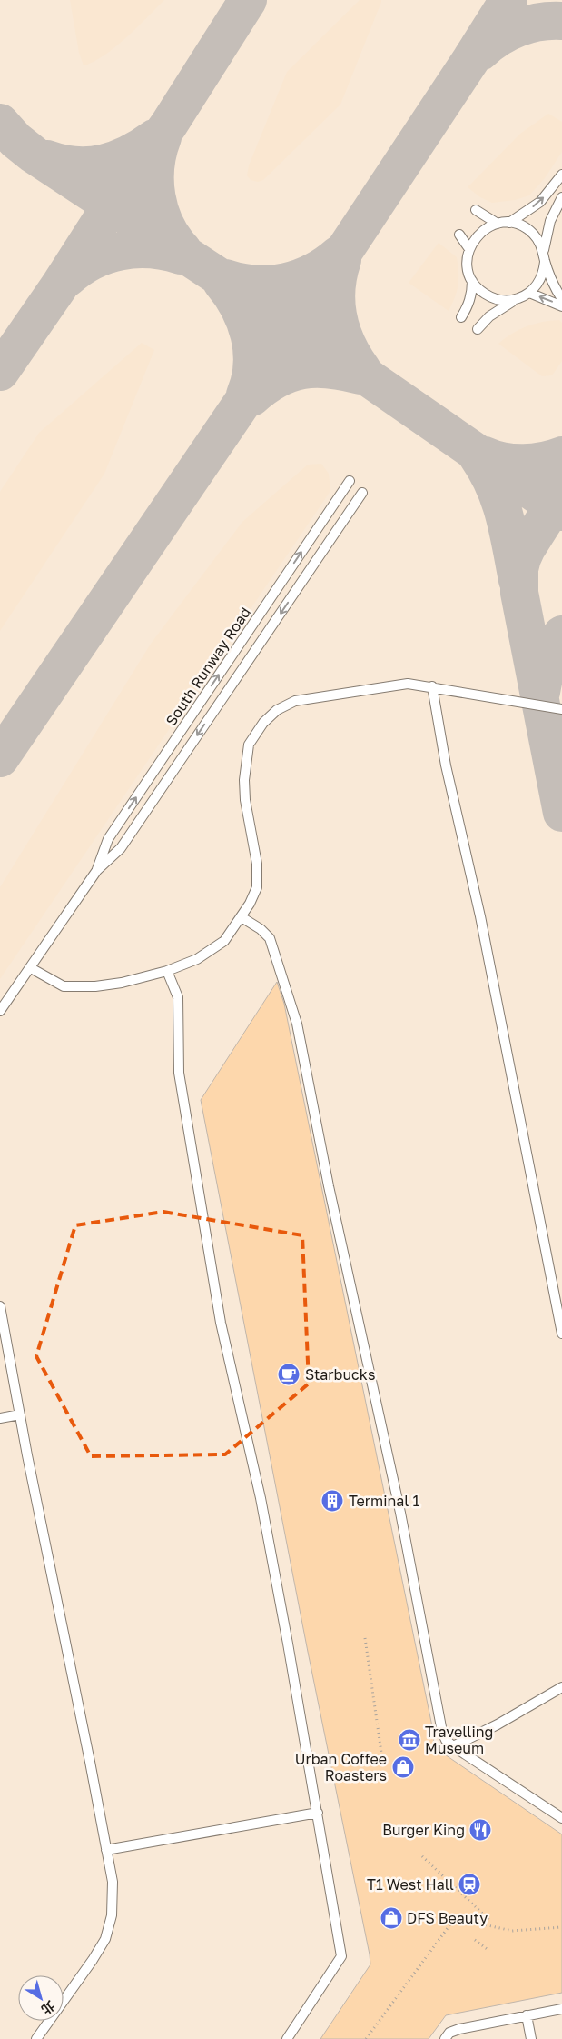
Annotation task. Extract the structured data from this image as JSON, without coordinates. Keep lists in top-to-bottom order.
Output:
{
  "streets": {
    "lane": ["South Runway Road"]
  },
  "places": {
    "cafe": ["Starbucks"],
    "building": ["Terminal 1"],
    "museum": ["Travelling Museum"],
    "shop": ["Urban Coffee Roasters", "DFS Beauty"],
    "restaurant": ["Burger King"],
    "station": ["T1 West Hall"]
  },
  "north": "bottom right"
}
